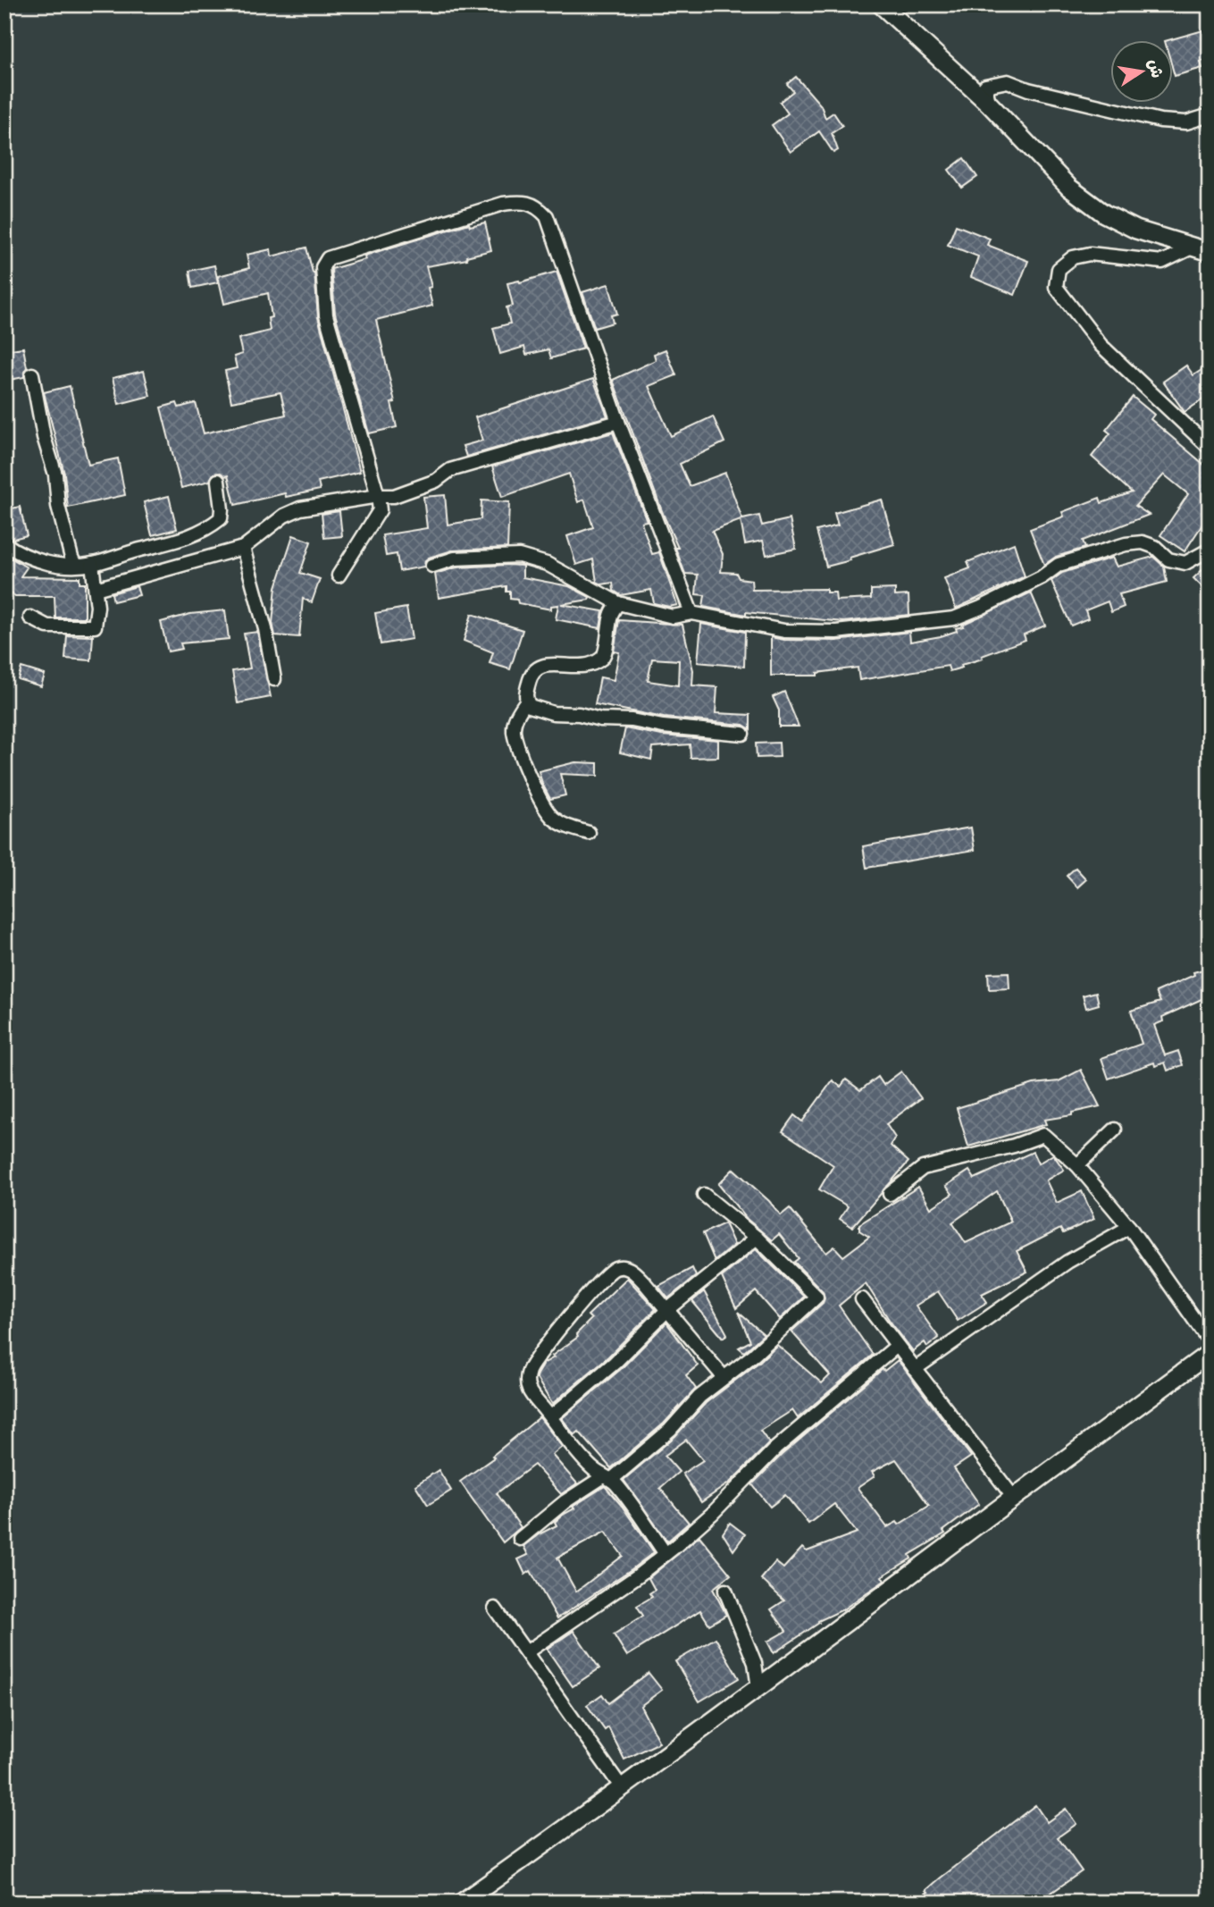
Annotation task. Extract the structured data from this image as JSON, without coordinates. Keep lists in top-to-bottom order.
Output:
{
  "north": "right"
}
